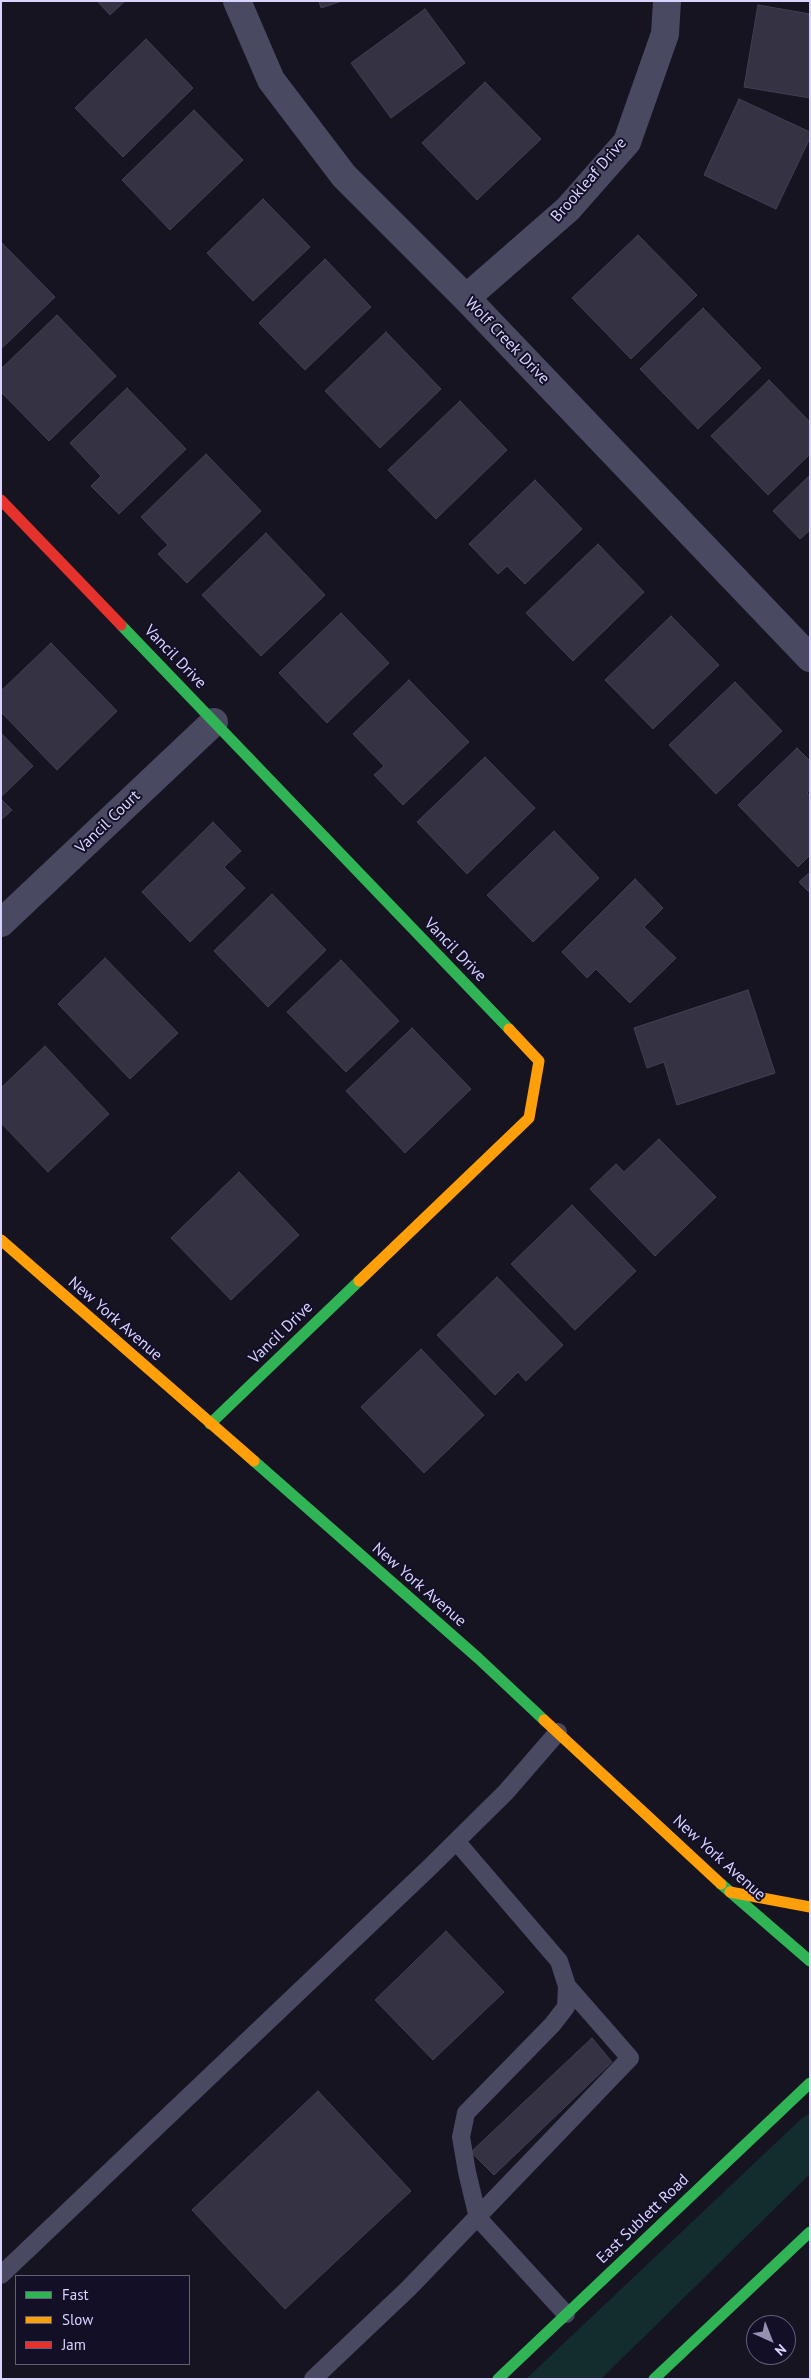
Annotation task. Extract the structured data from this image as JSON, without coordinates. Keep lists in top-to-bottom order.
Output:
{
  "streets": {
    "main road": ["Vancil Drive", "New York Avenue", "East Sublett Road"],
    "street": ["Brookleaf Drive", "Wolf Creek Drive", "Vancil Court"]
  },
  "crossings": [
    ["Brookleaf Drive", "Wolf Creek Drive"],
    ["Vancil Drive", "Vancil Court"],
    ["Vancil Drive", "New York Avenue"]
  ],
  "legend": ["Fast", "Slow", "Jam"],
  "north": "bottom right"
}
